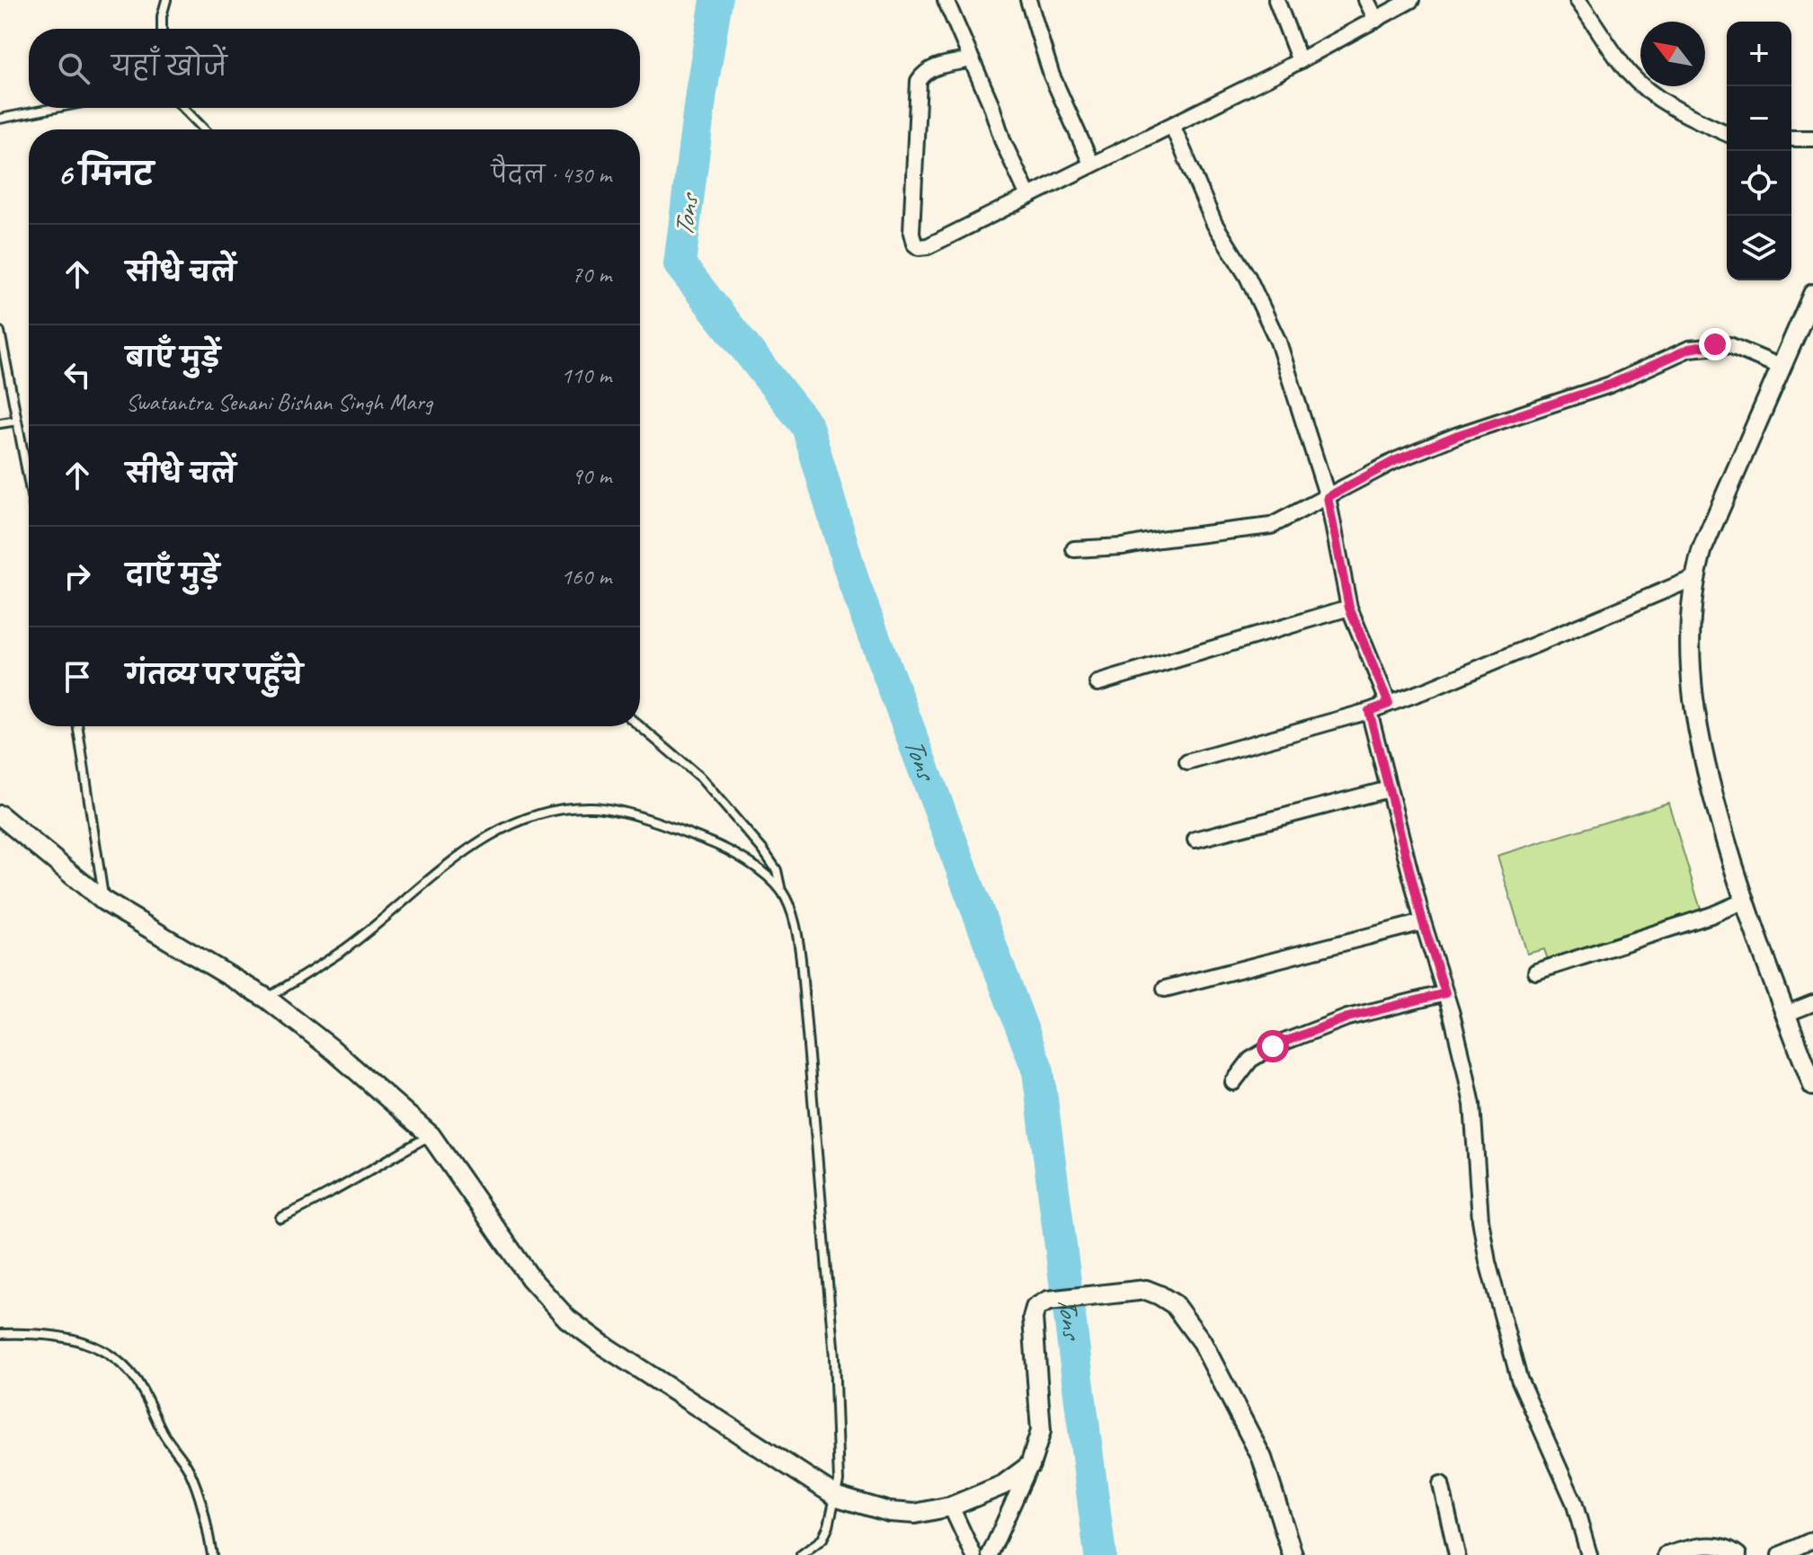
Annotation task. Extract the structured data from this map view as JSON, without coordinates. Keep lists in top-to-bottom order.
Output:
{
  "water": ["Tons"],
  "north": "top left",
  "page": {
    "map_buttons": ["+", "−"],
    "search": "यहाँ खोजें",
    "heading": ["6 मिनट", "पैदल · 430 m"],
    "list": [
      ["सीधे चलें", "70 m"],
      ["बाएँ मुड़ें", "Swatantra Senani Bishan Singh Marg", "110 m"],
      ["सीधे चलें", "90 m"],
      ["दाएँ मुड़ें", "160 m"],
      "गंतव्य पर पहुँचे"
    ]
  }
}
